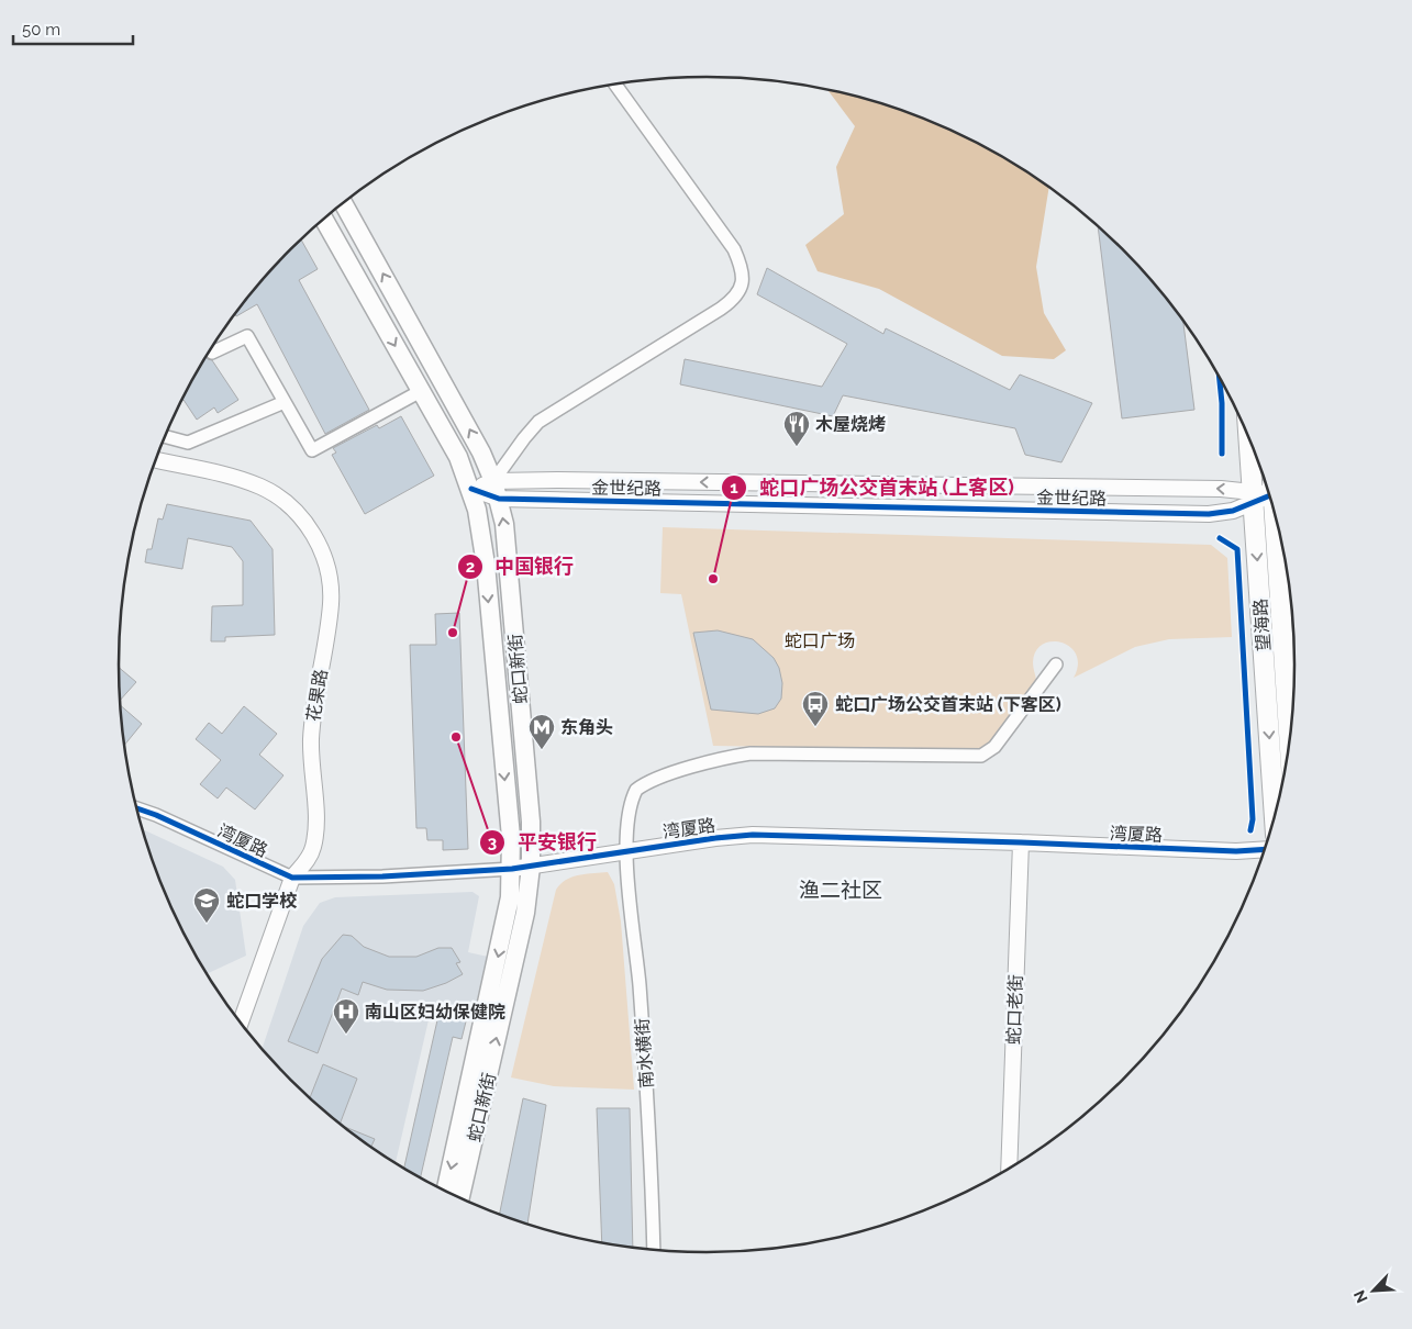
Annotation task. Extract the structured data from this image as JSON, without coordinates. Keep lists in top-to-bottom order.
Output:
{
  "streets": {
    "main road": ["望海路", "蛇口新街"],
    "street": [
      "金世纪路",
      "花果路",
      "湾厦路",
      "蛇口老街",
      "南水横街"
    ]
  },
  "crossings": [
    ["金世纪路", "望海路"],
    ["金世纪路", "蛇口新街"],
    ["蛇口新街", "湾厦路"],
    ["花果路", "湾厦路"],
    ["湾厦路", "蛇口老街"],
    ["湾厦路", "南水横街"]
  ],
  "districts": ["渔二社区"],
  "parks": ["蛇口广场"],
  "places": {
    "restaurant": ["木屋烧烤"],
    "other": ["蛇口广场公交首末站 (上客区)", "中国银行", "平安银行"],
    "bus stop": ["蛇口广场公交首末站 (下客区)"],
    "metro station": ["东角头"],
    "school or university": ["蛇口学校"],
    "hospital": ["南山区妇幼保健院"]
  },
  "scale_bar": "50 m",
  "north": "bottom left"
}
